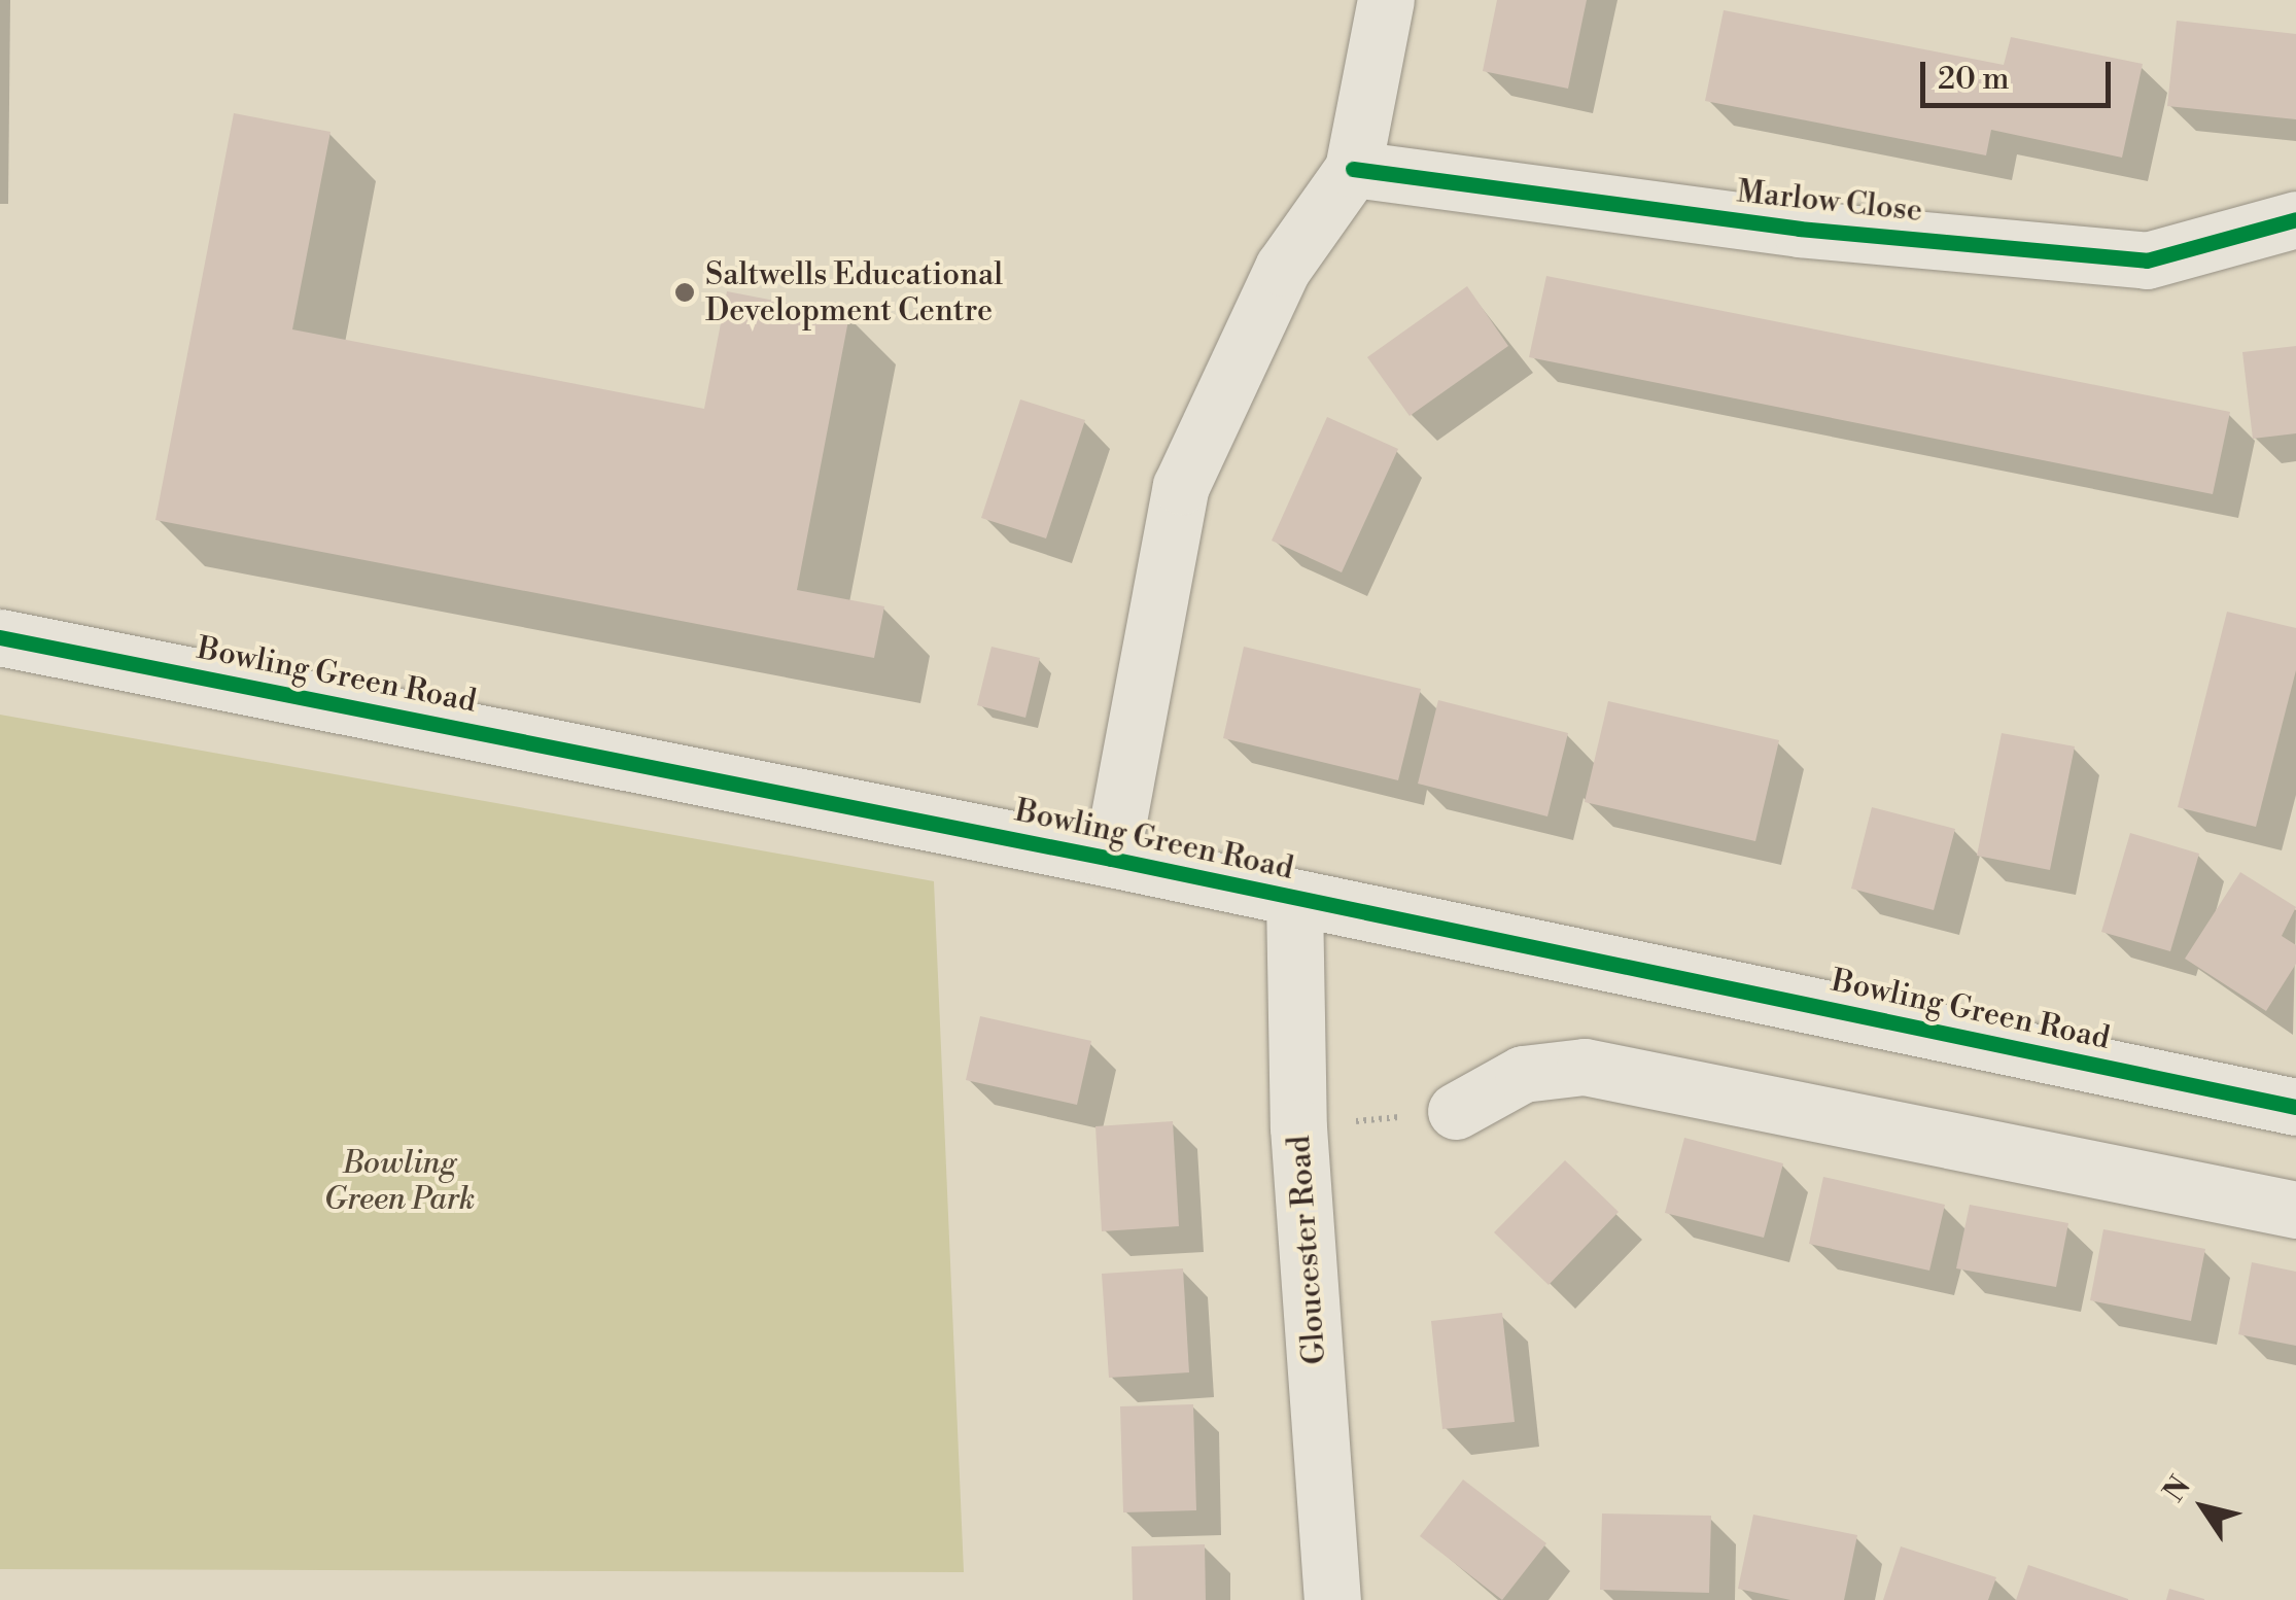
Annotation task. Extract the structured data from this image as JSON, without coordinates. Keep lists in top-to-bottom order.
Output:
{
  "streets": {
    "street": ["Marlow Close", "Bowling Green Road", "Gloucester Road"]
  },
  "crossings": [
    ["Bowling Green Road", "Gloucester Road"]
  ],
  "parks": ["Bowling Green Park"],
  "places": ["Saltwells Educational Development Centre"],
  "scale_bar": "20 m",
  "north": "top left"
}
